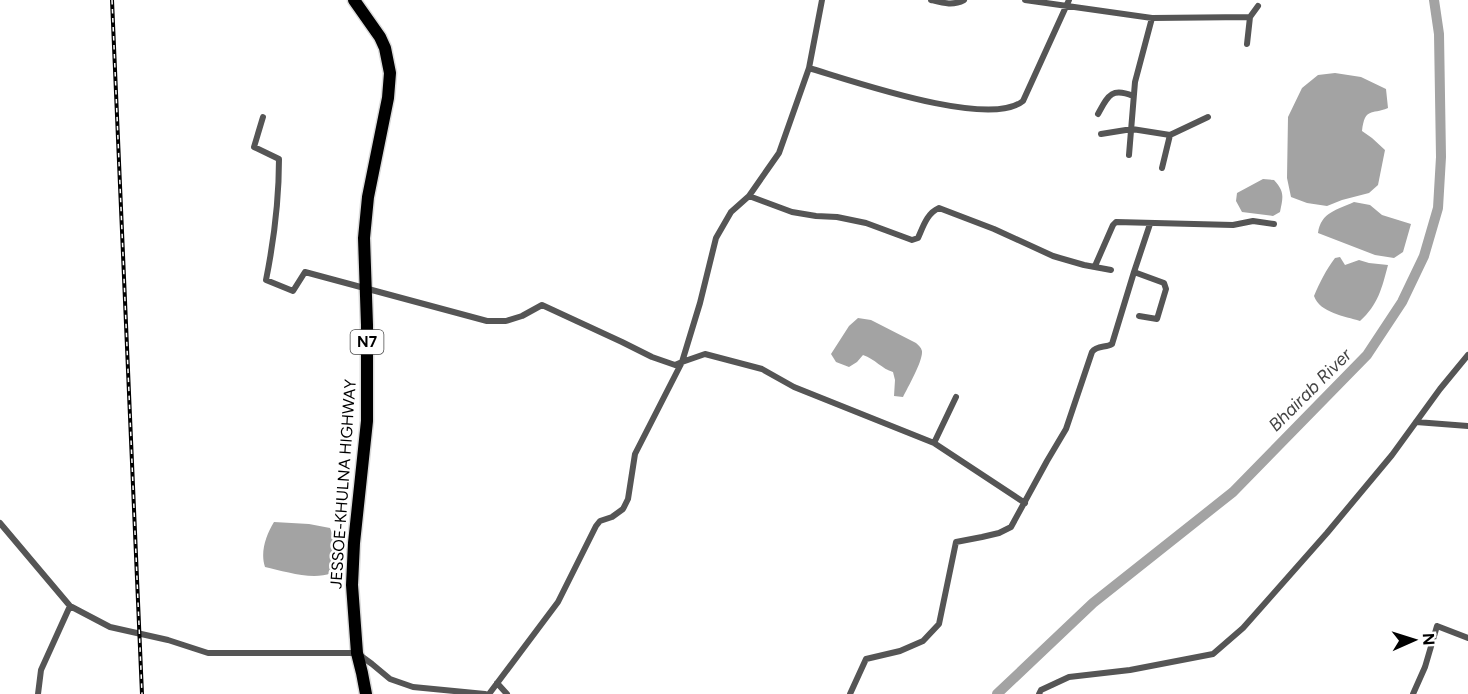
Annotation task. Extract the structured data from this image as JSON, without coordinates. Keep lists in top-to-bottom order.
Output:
{
  "streets": {
    "highway": ["N7", "JESSOE-KHULNA HIGHWAY"]
  },
  "water": ["Bhairab River"],
  "north": "right"
}
